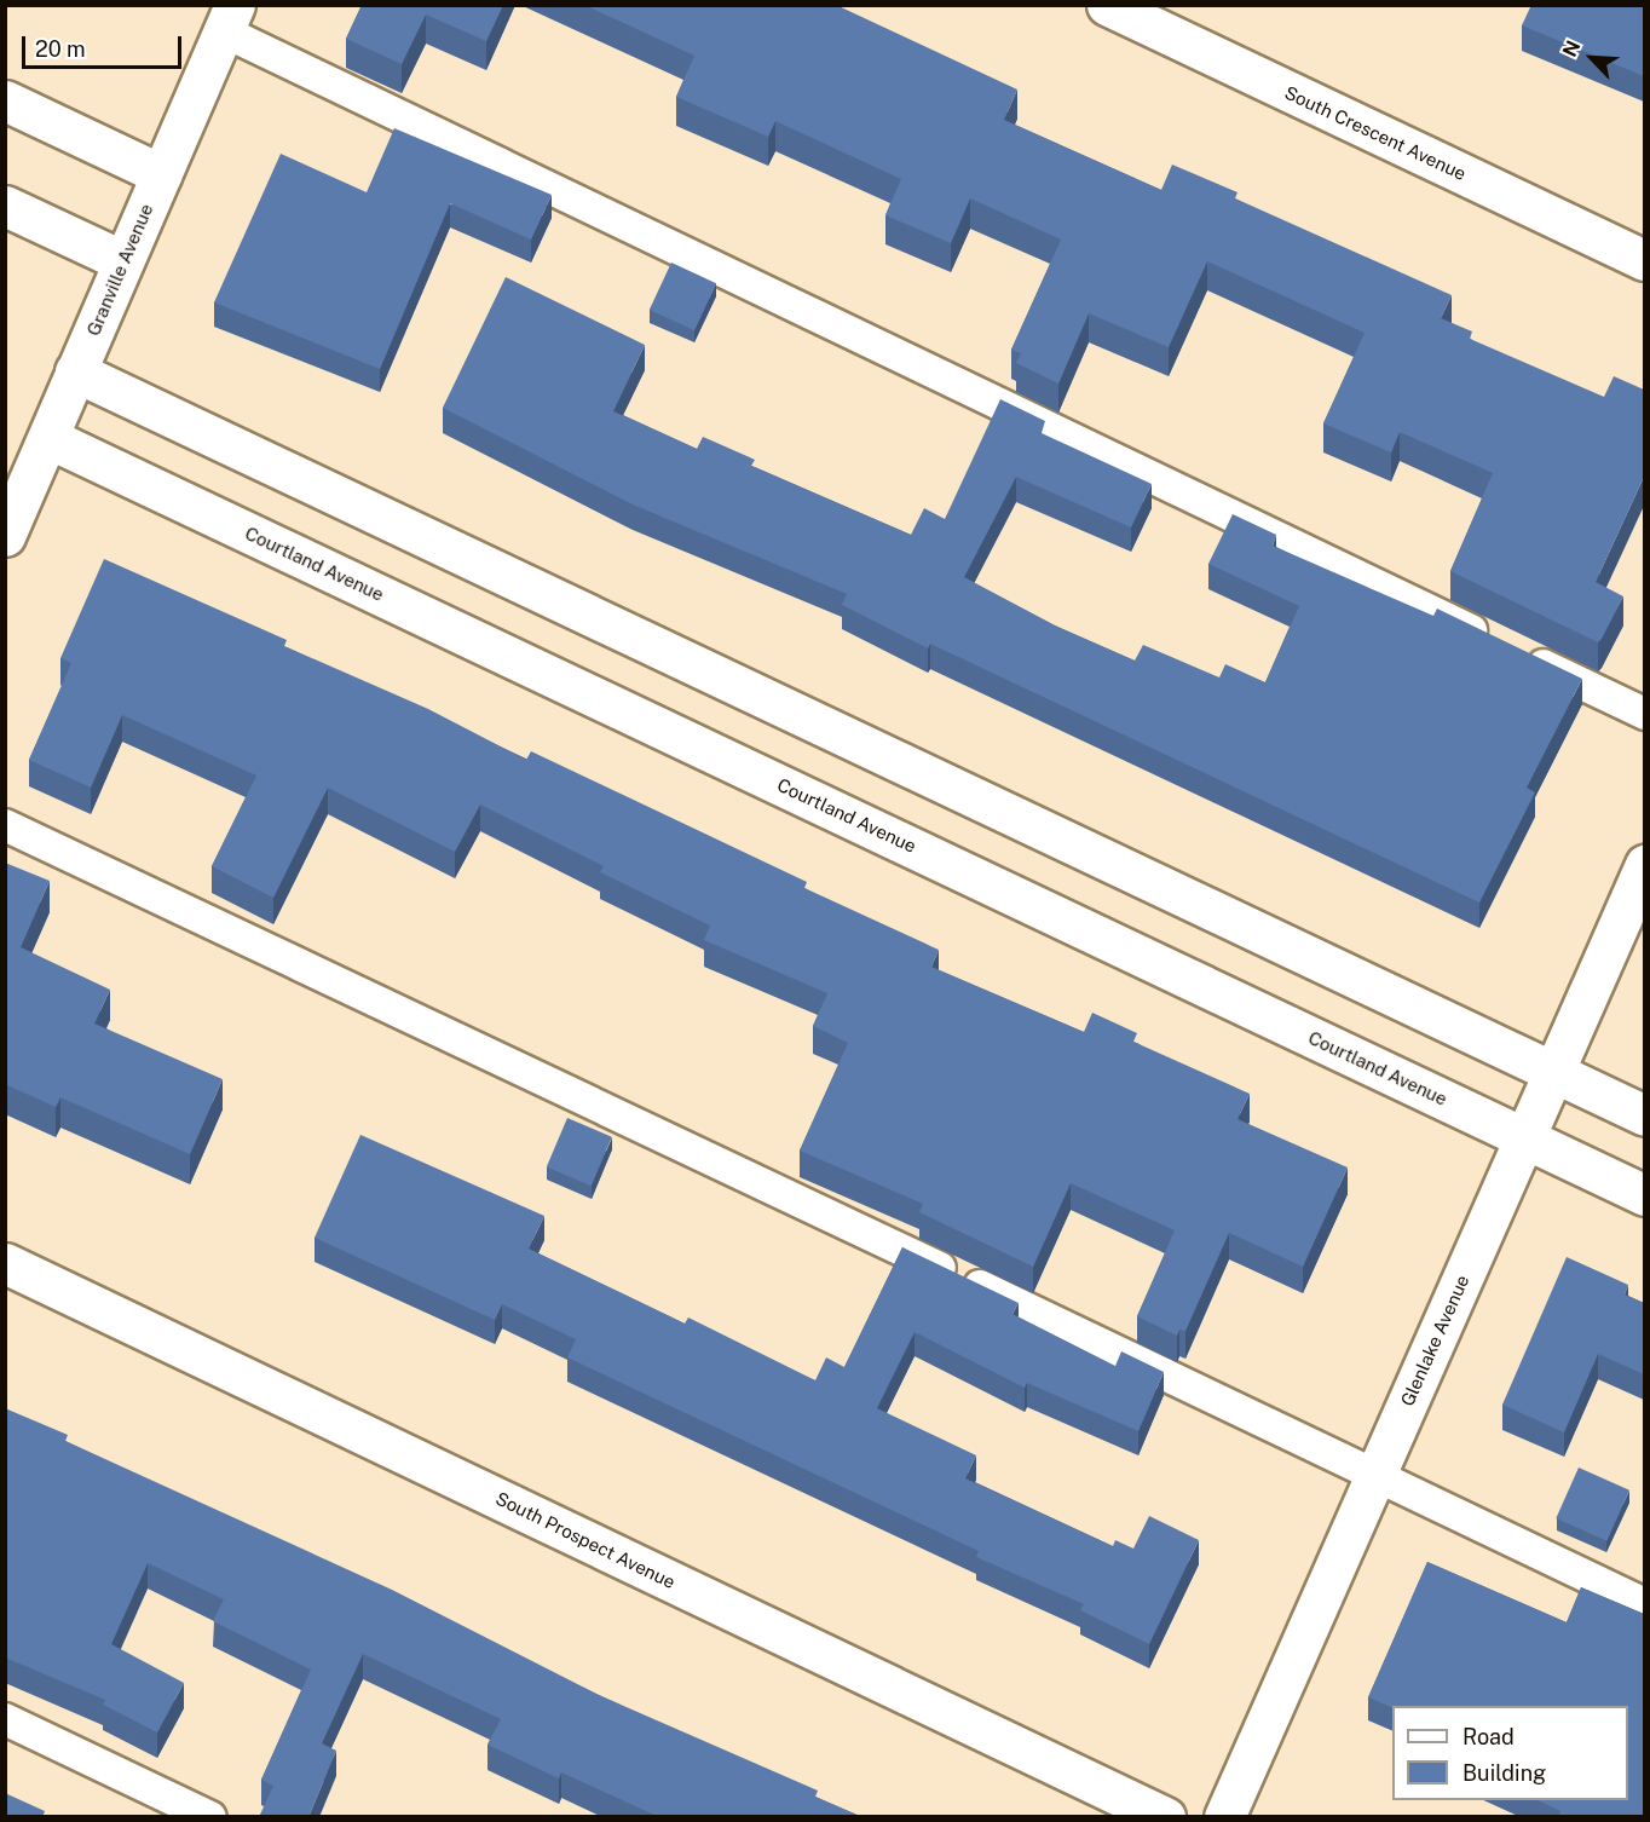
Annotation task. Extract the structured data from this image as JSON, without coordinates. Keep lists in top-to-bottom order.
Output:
{
  "streets": {
    "street": [
      "South Crescent Avenue",
      "Granville Avenue",
      "Courtland Avenue",
      "Glenlake Avenue",
      "South Prospect Avenue"
    ]
  },
  "crossings": [
    ["Granville Avenue", "Courtland Avenue"],
    ["Courtland Avenue", "Glenlake Avenue"]
  ],
  "legend": ["Road", "Building"],
  "scale_bar": "20 m",
  "north": "top left"
}
